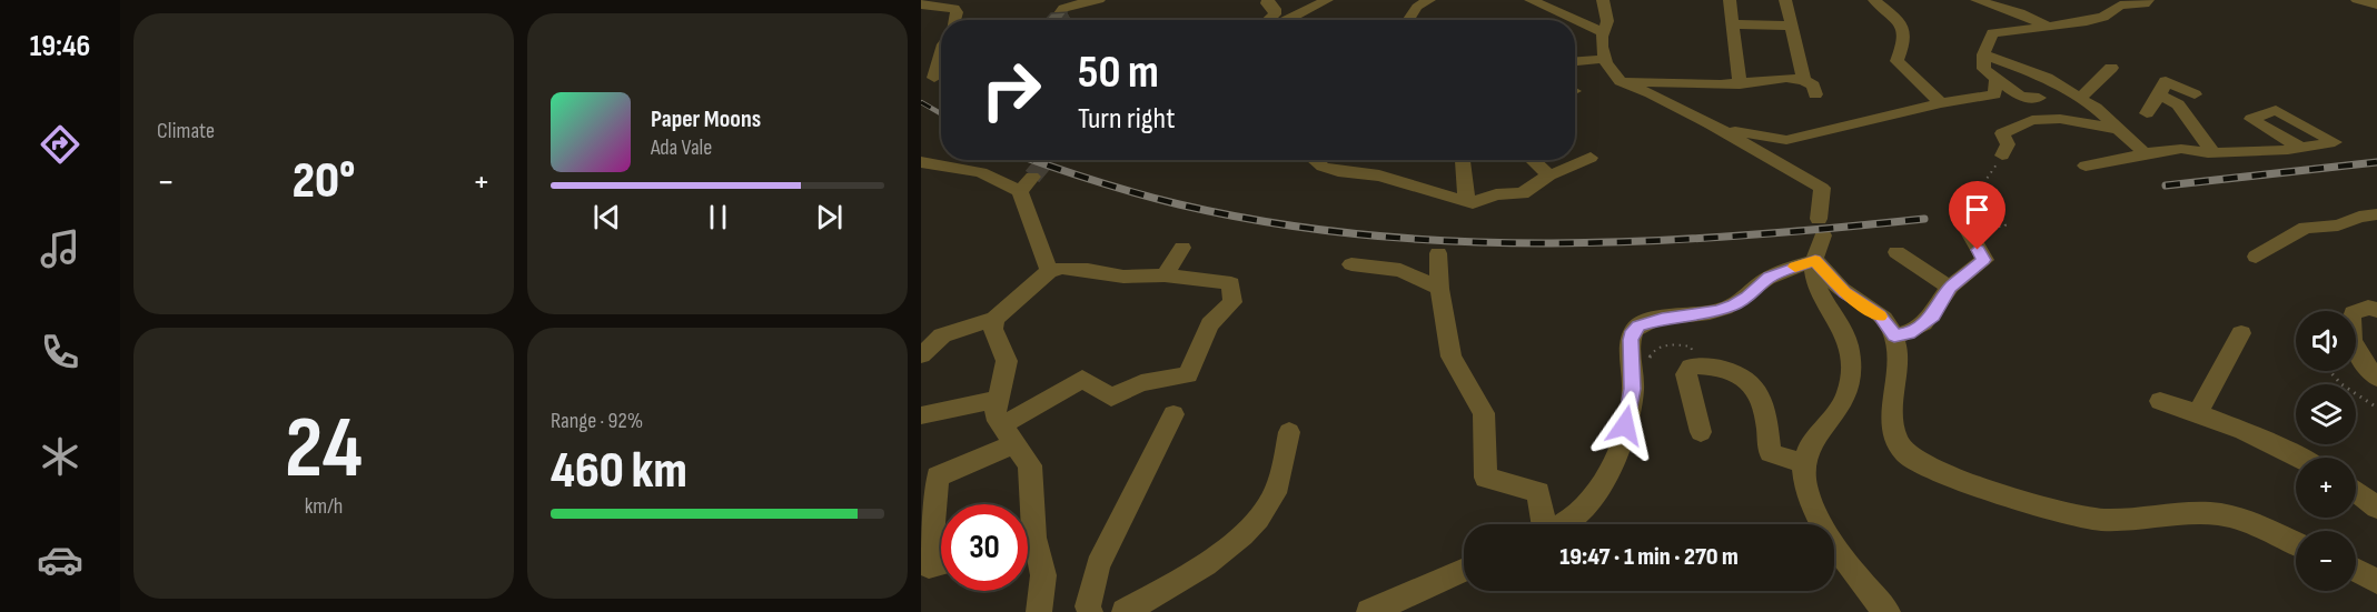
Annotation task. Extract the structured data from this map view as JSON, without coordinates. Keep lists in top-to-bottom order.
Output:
{
  "page": {
    "tabs": "19:46",
    "tile": [
      "Climate",
      ["24", "km/h"],
      ["Range · 92%", "460 km"]
    ],
    "turn": ["50 m", "Turn right"],
    "song": ["Paper Moons", "Ada Vale"],
    "heat": ["−", "20°", "+"],
    "map_buttons": ["+", "−"],
    "limit": "30",
    "trip": "19:47 · 1 min · 270 m"
  }
}
